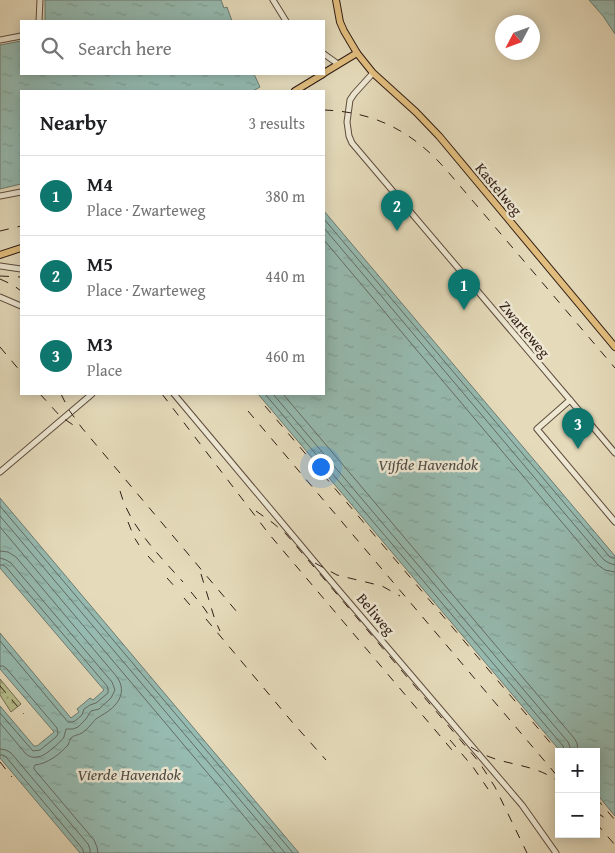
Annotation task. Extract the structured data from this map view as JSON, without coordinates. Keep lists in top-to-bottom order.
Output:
{
  "streets": {
    "main road": ["Kastelweg"],
    "street": ["Zwarteweg", "Beliweg"]
  },
  "crossings": [
    ["Kastelweg", "Zwarteweg"]
  ],
  "water": ["Vijfde Havendok", "Vierde Havendok"],
  "north": "bottom left",
  "page": {
    "search": "Search here",
    "heading": ["Nearby", "3 results"],
    "list": [
      {
        "mark": "1",
        "name": "M4",
        "note": "Place · Zwarteweg",
        "value": "380 m"
      },
      {
        "mark": "2",
        "name": "M5",
        "note": "Place · Zwarteweg",
        "value": "440 m"
      },
      {
        "mark": "3",
        "name": "M3",
        "note": "Place",
        "value": "460 m"
      }
    ],
    "pins": ["2", "1", "3"],
    "map_buttons": ["+", "−"]
  }
}
